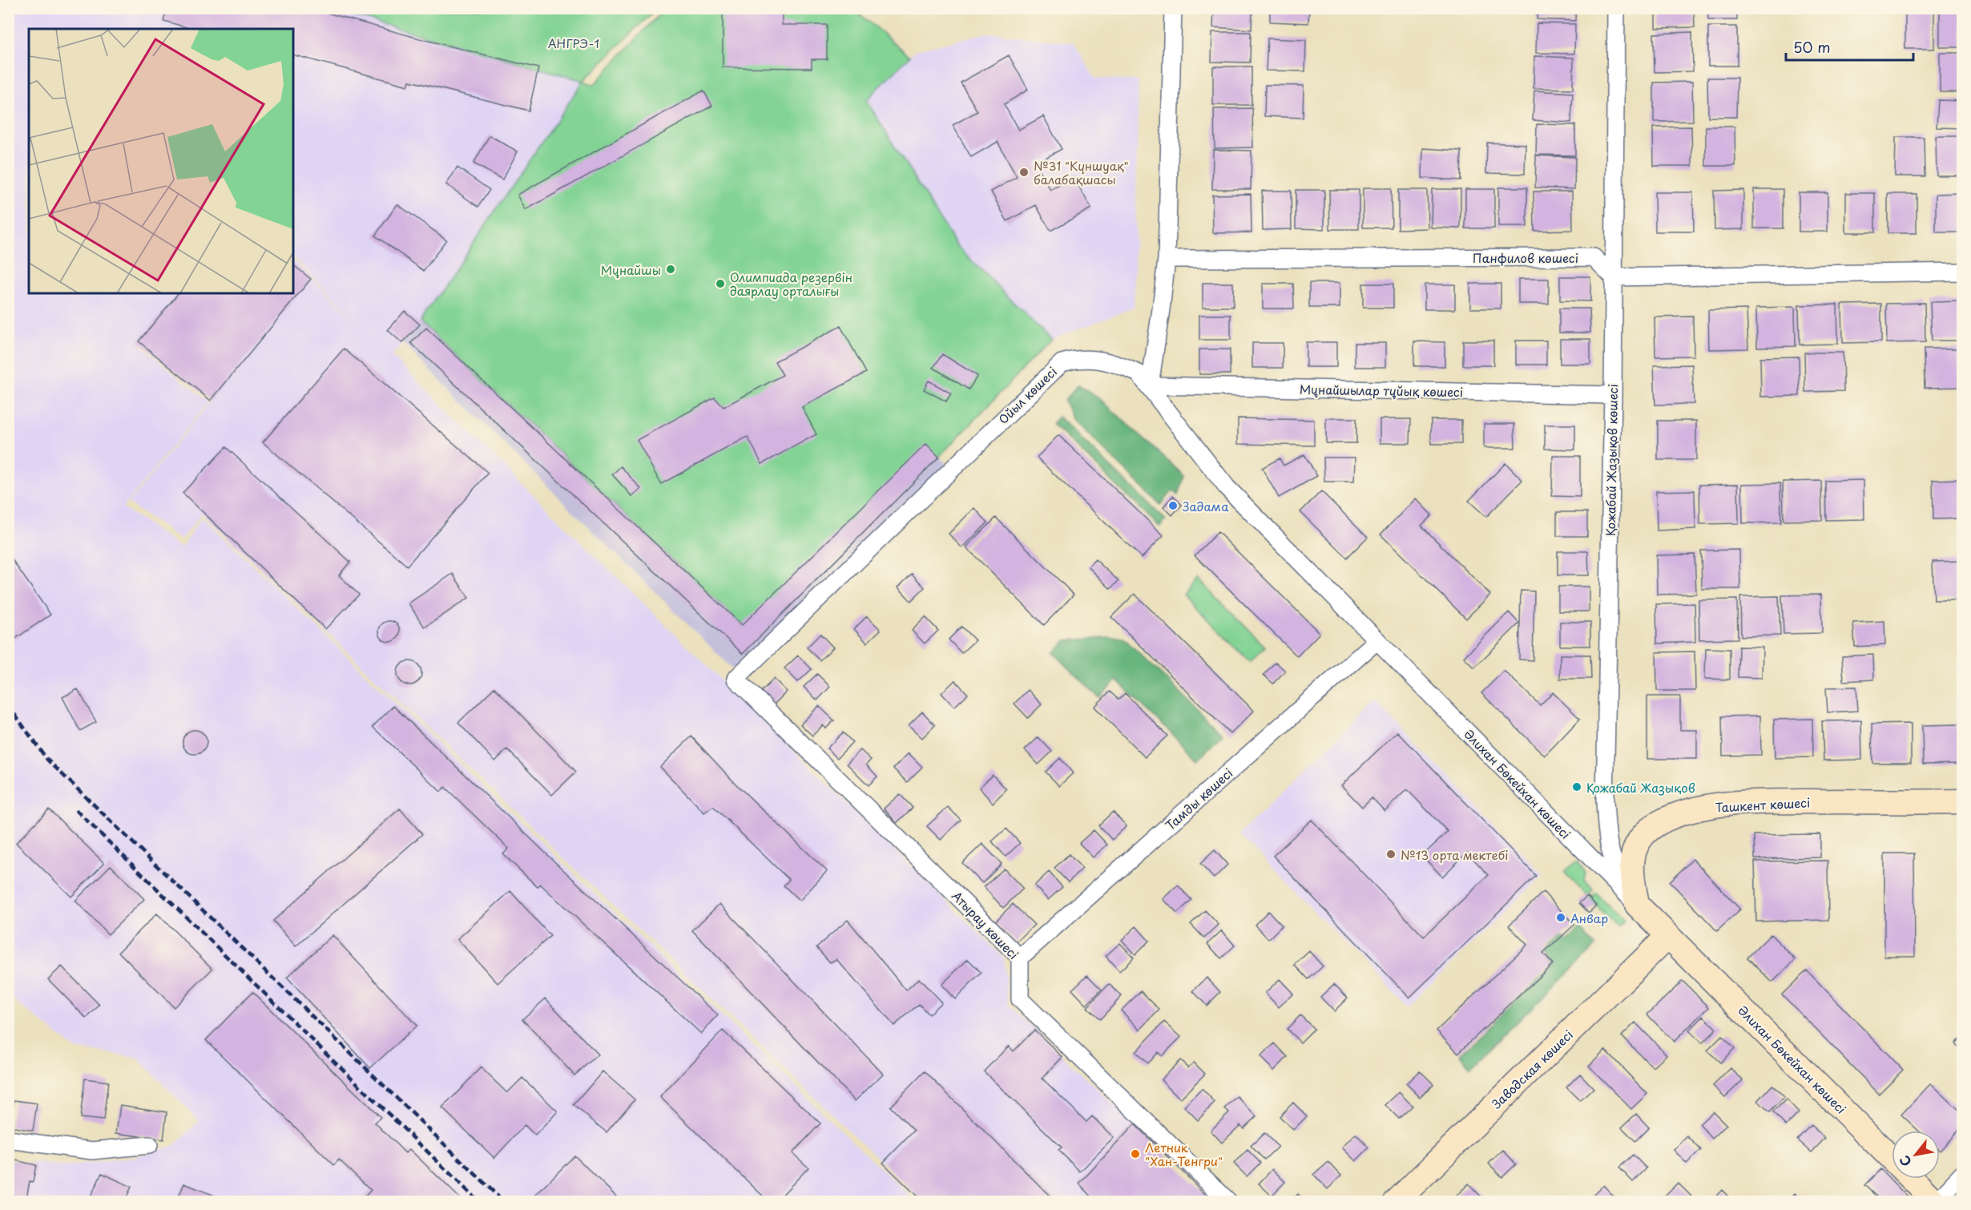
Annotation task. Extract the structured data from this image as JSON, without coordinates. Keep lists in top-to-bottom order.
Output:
{
  "streets": {
    "main road": ["Әлихан Бөкейхан көшесі", "Ташкент көшесі", "Заводская көшесі"],
    "street": [
      "Панфилов көшесі",
      "Мұнайшылар тұйық көшесі",
      "Ойыл көшесі",
      "Қожабай Жазықов көшесі",
      "Тамды көшесі",
      "Атырау көшесі"
    ]
  },
  "crossings": [
    ["Панфилов көшесі", "Қожабай Жазықов көшесі"],
    ["Мұнайшылар тұйық көшесі", "Ойыл көшесі"],
    ["Мұнайшылар тұйық көшесі", "Қожабай Жазықов көшесі"],
    ["Мұнайшылар тұйық көшесі", "Әлихан Бөкейхан көшесі"],
    ["Ойыл көшесі", "Әлихан Бөкейхан көшесі"],
    ["Ойыл көшесі", "Атырау көшесі"],
    ["Қожабай Жазықов көшесі", "Әлихан Бөкейхан көшесі"],
    ["Қожабай Жазықов көшесі", "Ташкент көшесі"],
    ["Әлихан Бөкейхан көшесі", "Тамды көшесі"],
    ["Әлихан Бөкейхан көшесі", "Ташкент көшесі"],
    ["Әлихан Бөкейхан көшесі", "Заводская көшесі"],
    ["Тамды көшесі", "Атырау көшесі"]
  ],
  "parks": ["АНГРЭ-1"],
  "places": [
    "№31 \"Күншуақ\" балабақшасы",
    "Мұнайшы",
    "Олимпиада резервін даярлау орталығы",
    "Задама",
    "Қожабай Жазықов",
    "№13 орта мектебі",
    "Анвар",
    "Летник \"Хан-Тенгри\""
  ],
  "scale_bar": "50 m",
  "north": "bottom left"
}
